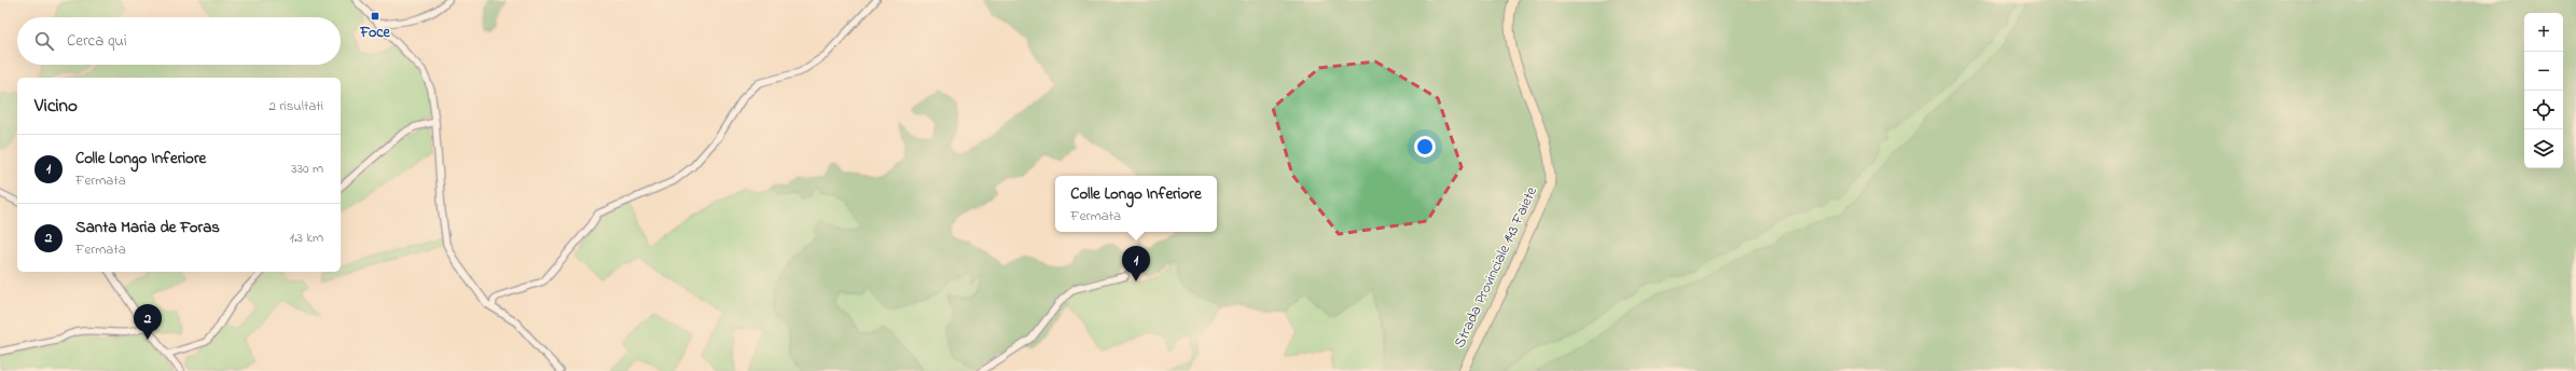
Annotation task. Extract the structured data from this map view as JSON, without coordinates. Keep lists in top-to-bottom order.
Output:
{
  "streets": {
    "main road": ["Strada Provinciale 143 Faiete"]
  },
  "places": {
    "transit": ["Foce"]
  },
  "page": {
    "map_buttons": ["+", "−"],
    "search": "Cerca qui",
    "heading": ["Vicino", "2 risultati"],
    "list": [
      {
        "mark": "1",
        "name": "Colle Longo Inferiore",
        "note": "Fermata",
        "value": "330 m"
      },
      {
        "mark": "2",
        "name": "Santa Maria de Foras",
        "note": "Fermata",
        "value": "1.3 km"
      }
    ],
    "popup": ["Colle Longo Inferiore", "Fermata"],
    "pins": ["1", "2"]
  }
}
